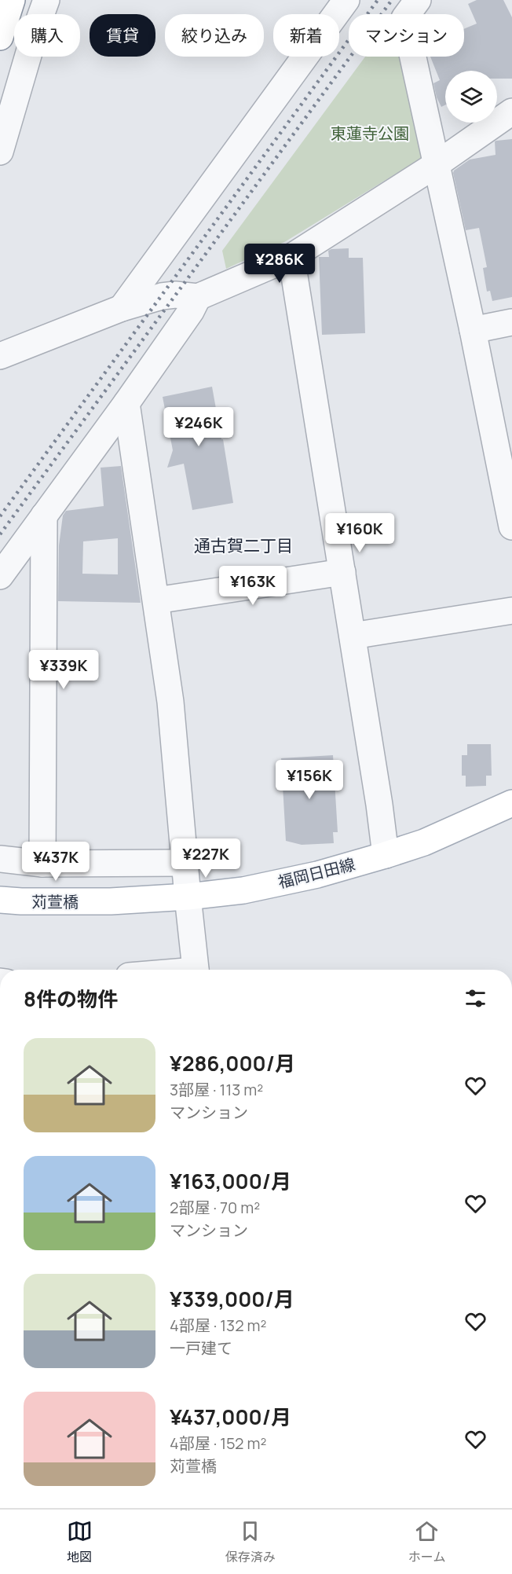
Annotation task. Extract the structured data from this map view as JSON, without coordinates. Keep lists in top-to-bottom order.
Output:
{
  "streets": {
    "main road": ["福岡日田線", "苅萱橋"]
  },
  "crossings": [
    ["福岡日田線", "苅萱橋"]
  ],
  "districts": ["通古賀二丁目"],
  "parks": ["東蓮寺公園"],
  "page": {
    "chip": [
      "購入",
      "賃貸",
      "絞り込み",
      "新着",
      "マンション"
    ],
    "price": [
      "¥286K",
      "¥246K",
      "¥160K",
      "¥163K",
      "¥339K",
      "¥156K",
      "¥227K",
      "¥437K"
    ],
    "heading": "8件の物件",
    "list": [
      {
        "name": "¥286,000/月",
        "note": "3部屋 · 113 m² · マンション"
      },
      {
        "name": "¥163,000/月",
        "note": "2部屋 · 70 m² · マンション"
      },
      {
        "name": "¥339,000/月",
        "note": "4部屋 · 132 m² · 一戸建て"
      },
      {
        "name": "¥437,000/月",
        "note": "4部屋 · 152 m² · 苅萱橋"
      }
    ],
    "tabs": ["地図", "保存済み", "ホーム"]
  }
}
